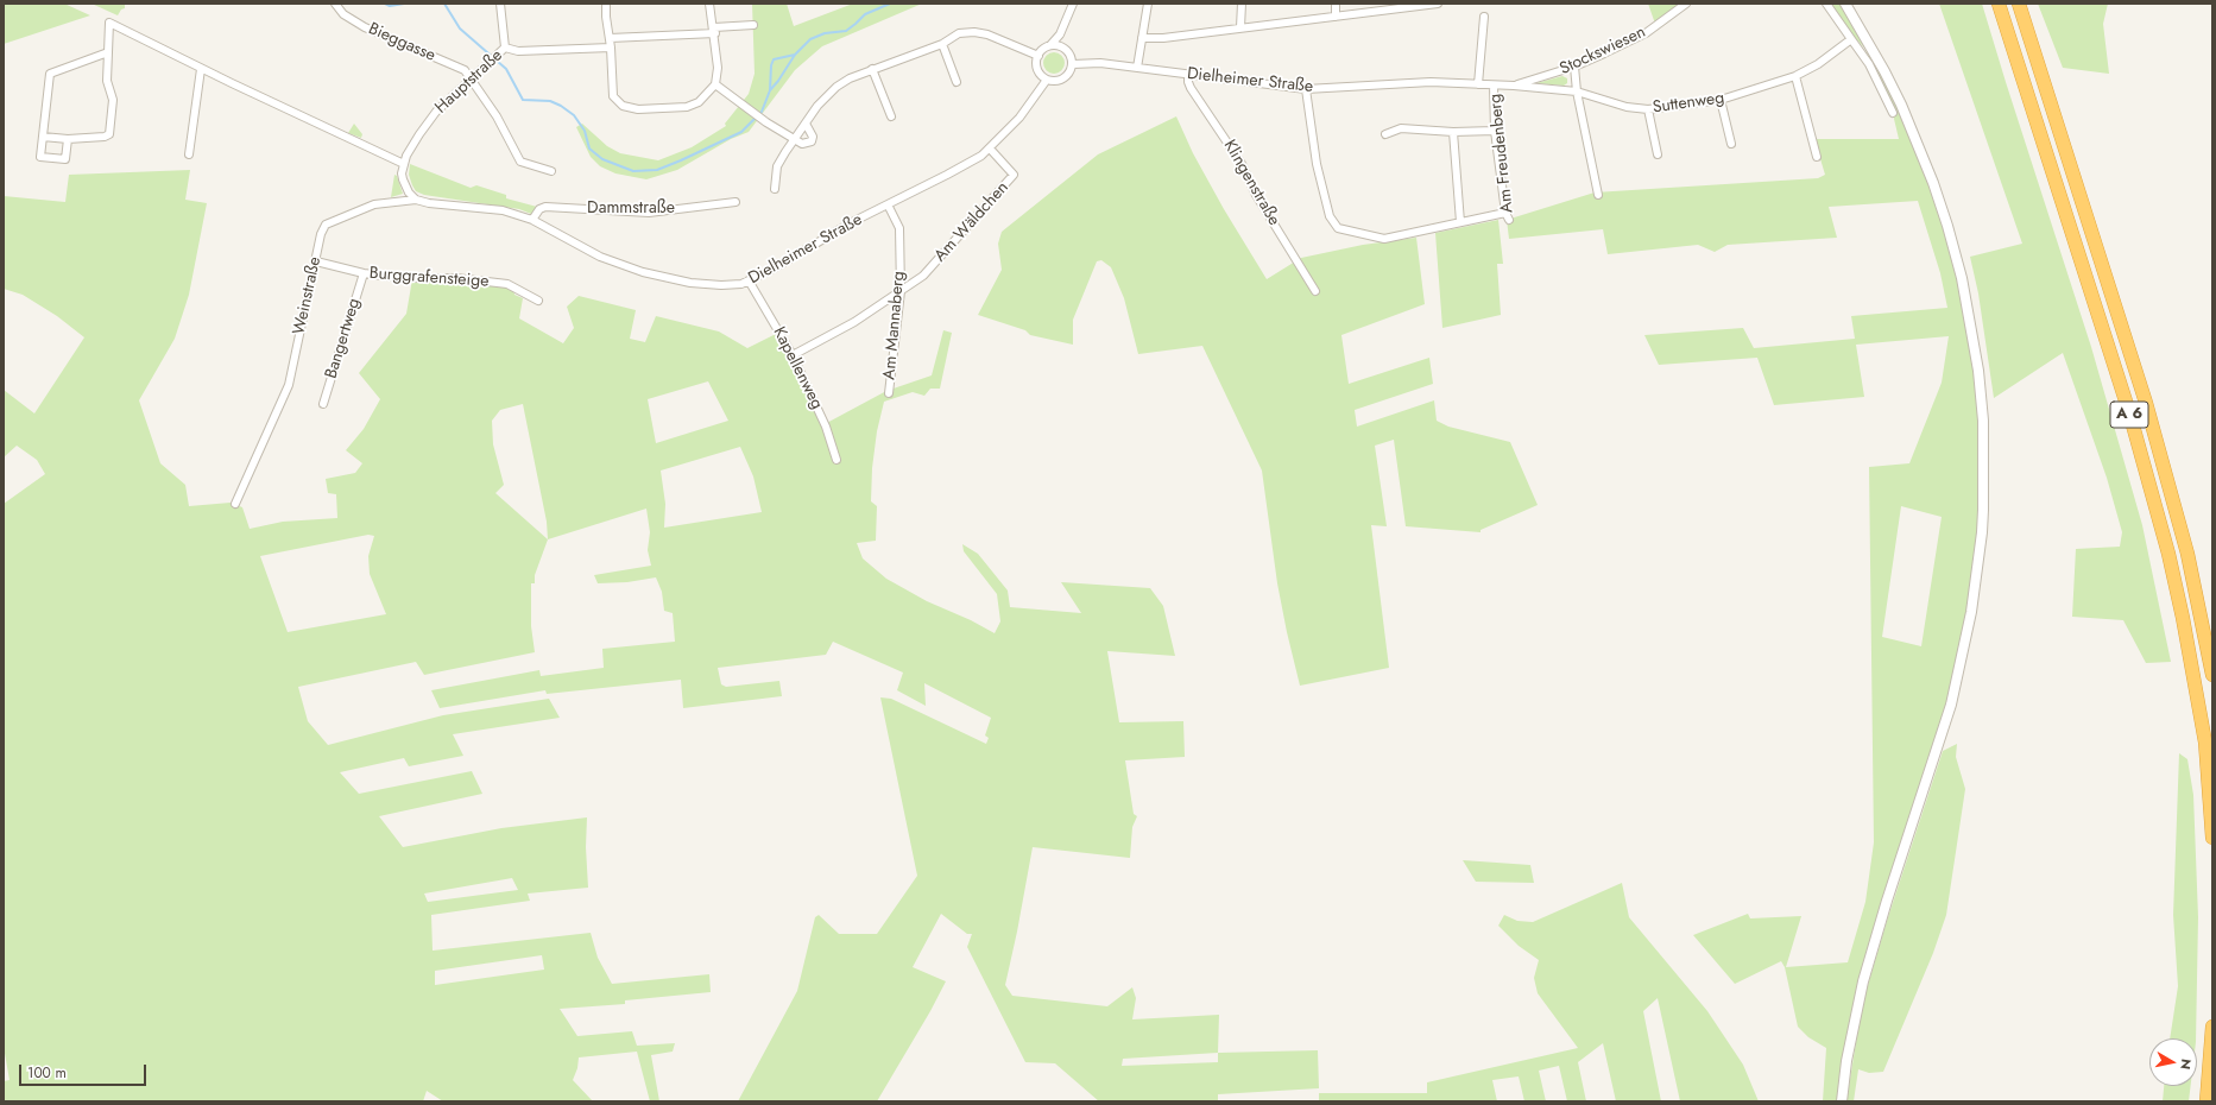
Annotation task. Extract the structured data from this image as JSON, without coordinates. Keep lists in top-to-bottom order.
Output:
{
  "streets": {
    "highway": ["A 6"],
    "street": [
      "Bieggasse",
      "Stockswiesen",
      "Dielheimer Straße",
      "Hauptstraße",
      "Suttenweg",
      "Am Freudenberg",
      "Klingenstraße",
      "Dammstraße",
      "Am Wäldchen",
      "Burggrafensteige",
      "Weinstraße",
      "Am Mannaberg",
      "Bangertweg",
      "Kapellenweg"
    ]
  },
  "crossings": [
    ["Bieggasse", "Hauptstraße"],
    ["Stockswiesen", "Dielheimer Straße"],
    ["Stockswiesen", "Suttenweg"],
    ["Dielheimer Straße", "Suttenweg"],
    ["Dielheimer Straße", "Am Freudenberg"],
    ["Dielheimer Straße", "Klingenstraße"],
    ["Dielheimer Straße", "Dammstraße"],
    ["Dielheimer Straße", "Am Wäldchen"],
    ["Dielheimer Straße", "Weinstraße"],
    ["Dielheimer Straße", "Am Mannaberg"],
    ["Dielheimer Straße", "Kapellenweg"],
    ["Am Wäldchen", "Am Mannaberg"],
    ["Burggrafensteige", "Weinstraße"],
    ["Burggrafensteige", "Bangertweg"]
  ],
  "scale_bar": "100 m",
  "north": "right"
}
